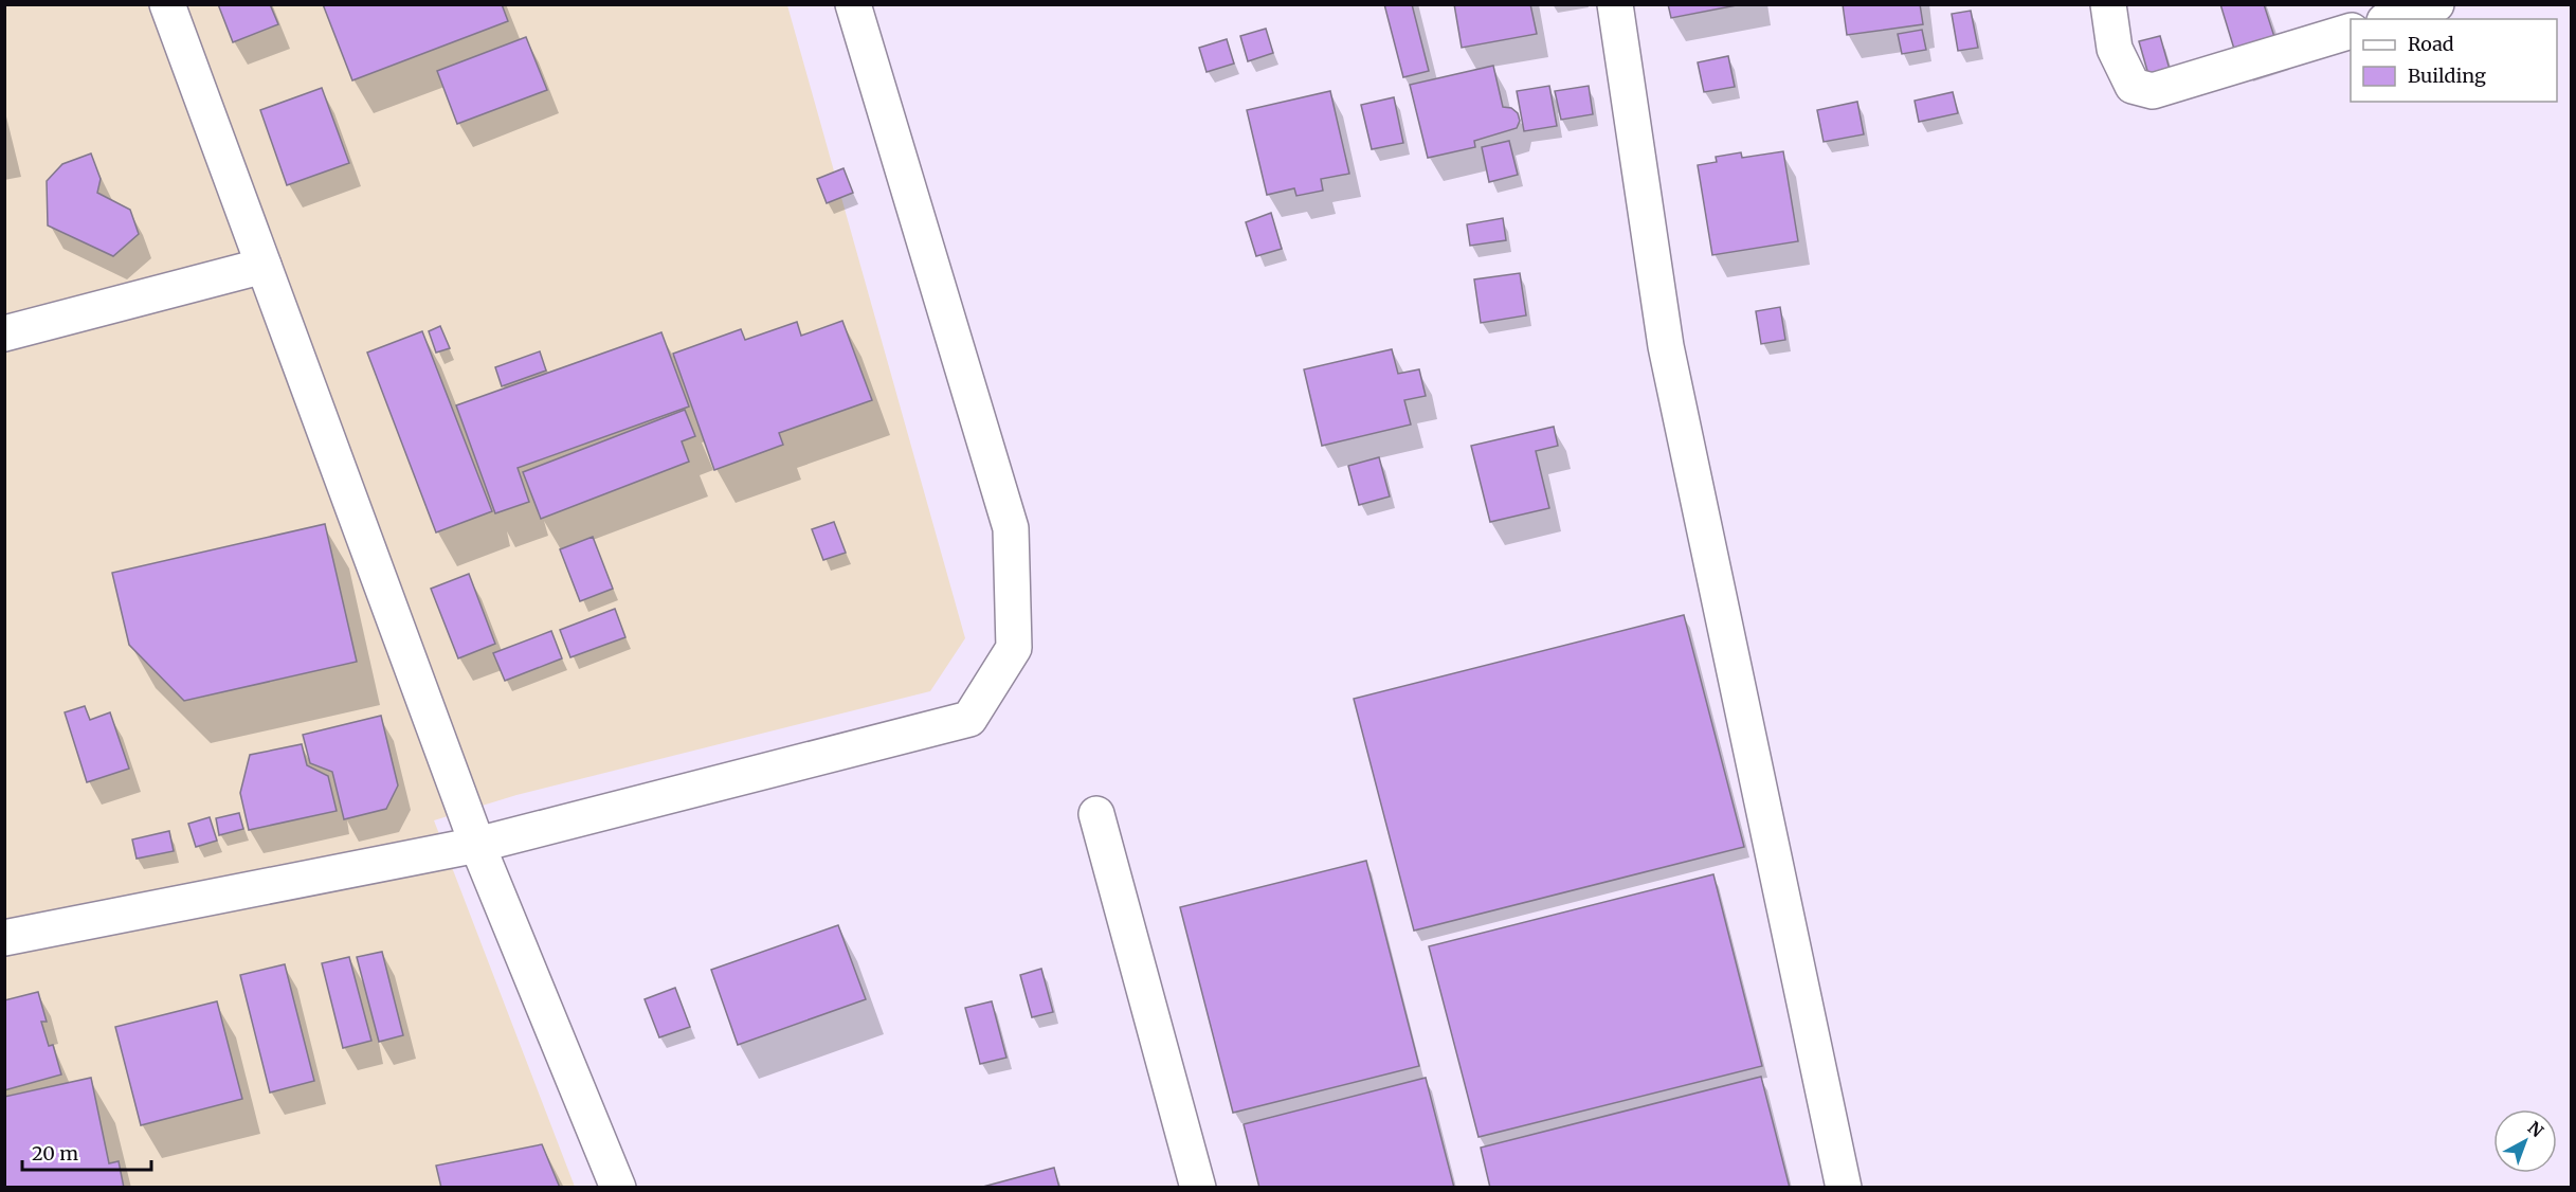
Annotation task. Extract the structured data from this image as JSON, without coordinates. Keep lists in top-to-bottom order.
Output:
{
  "legend": ["Road", "Building"],
  "scale_bar": "20 m",
  "north": "top right"
}
